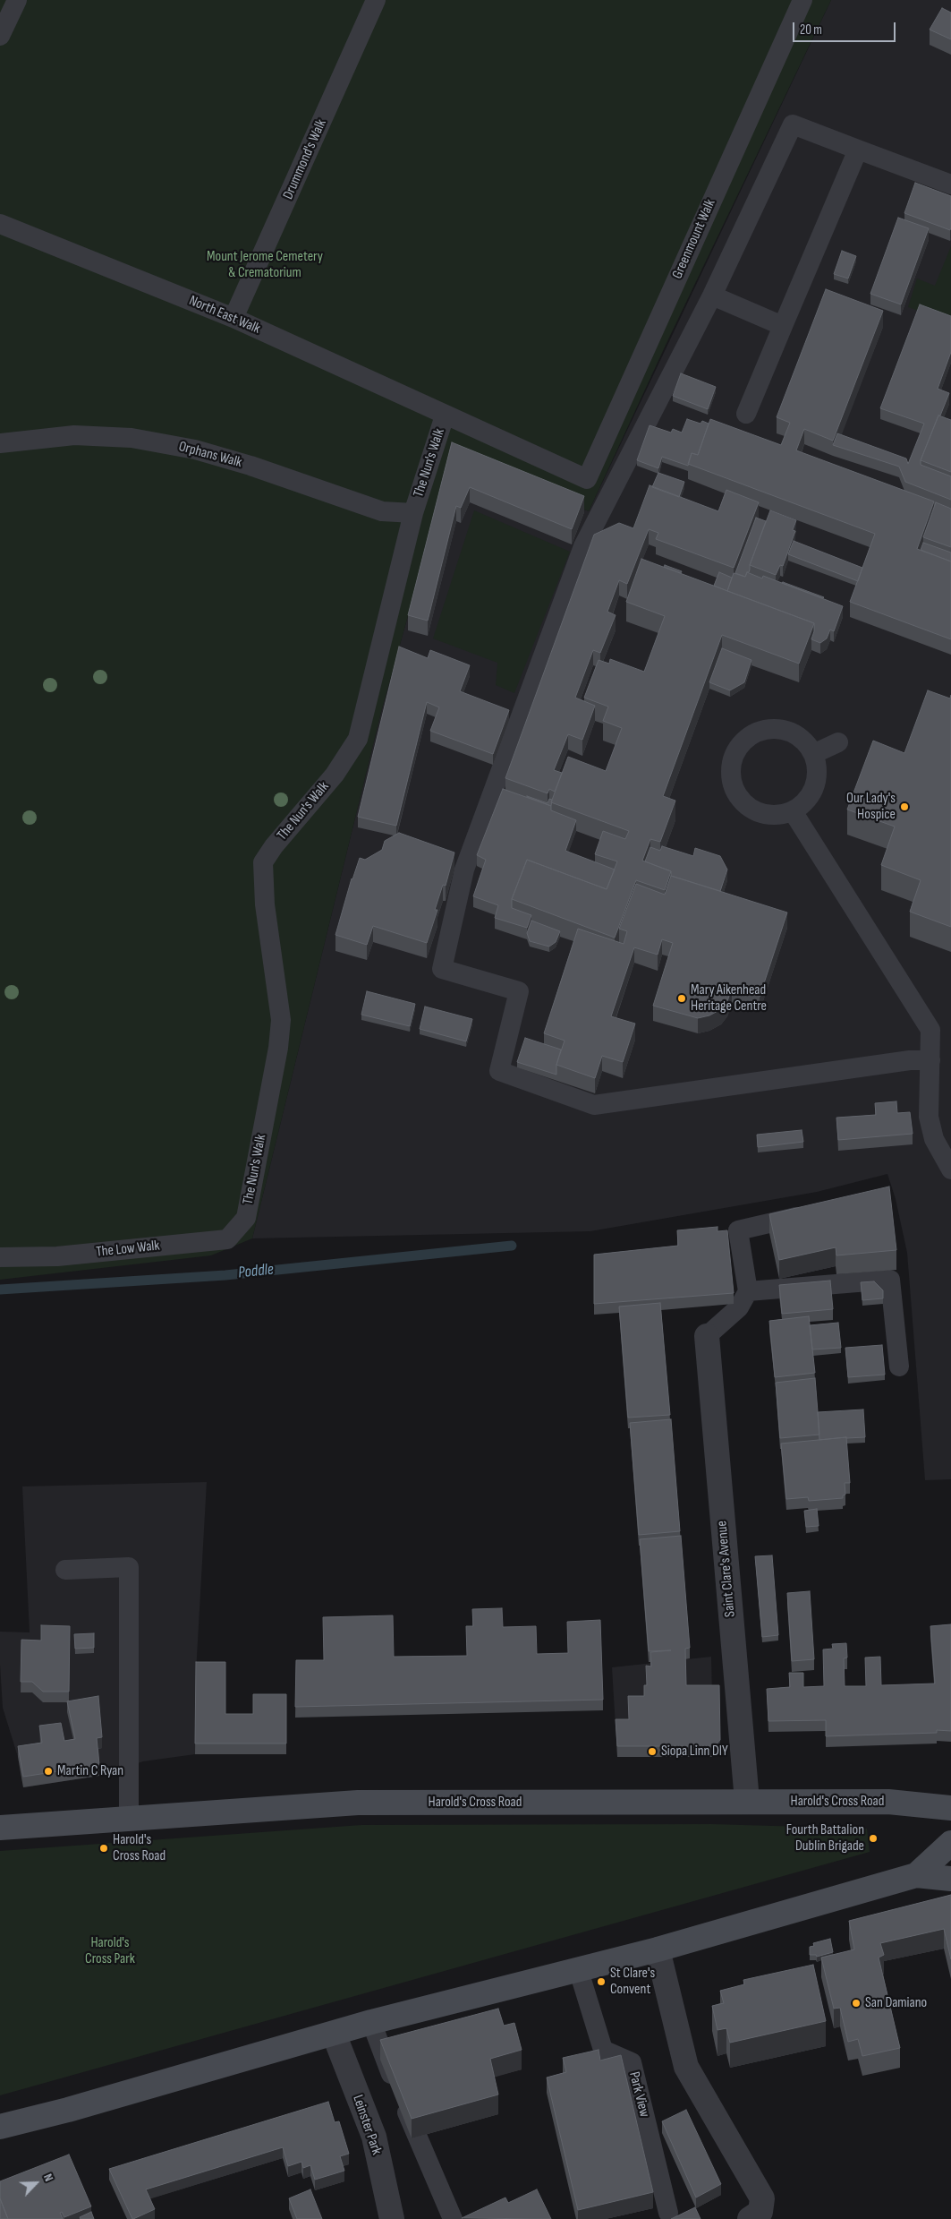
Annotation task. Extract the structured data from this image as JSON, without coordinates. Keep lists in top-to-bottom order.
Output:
{
  "streets": {
    "main road": ["Harold's Cross Road"],
    "street": ["Saint Clare's Avenue", "Leinster Park"],
    "lane": [
      "Drummond's Walk",
      "Greenmount Walk",
      "North East Walk",
      "Orphans Walk",
      "The Nun's Walk",
      "The Low Walk",
      "Park View"
    ]
  },
  "crossings": [
    ["Drummond's Walk", "North East Walk"],
    ["Greenmount Walk", "North East Walk"],
    ["North East Walk", "The Nun's Walk"],
    ["Orphans Walk", "The Nun's Walk"],
    ["The Nun's Walk", "The Low Walk"],
    ["Saint Clare's Avenue", "Harold's Cross Road"]
  ],
  "water": ["Poddle"],
  "parks": ["Mount Jerome Cemetery & Crematorium", "Harold's Cross Park"],
  "places": [
    "Our Lady's Hospice",
    "Mary Aikenhead Heritage Centre",
    "Siopa Linn DIY",
    "Martin C Ryan",
    "Fourth Battalion Dublin Brigade",
    "Harold's Cross Road",
    "St Clare's Convent",
    "San Damiano"
  ],
  "scale_bar": "20 m",
  "north": "top right"
}
